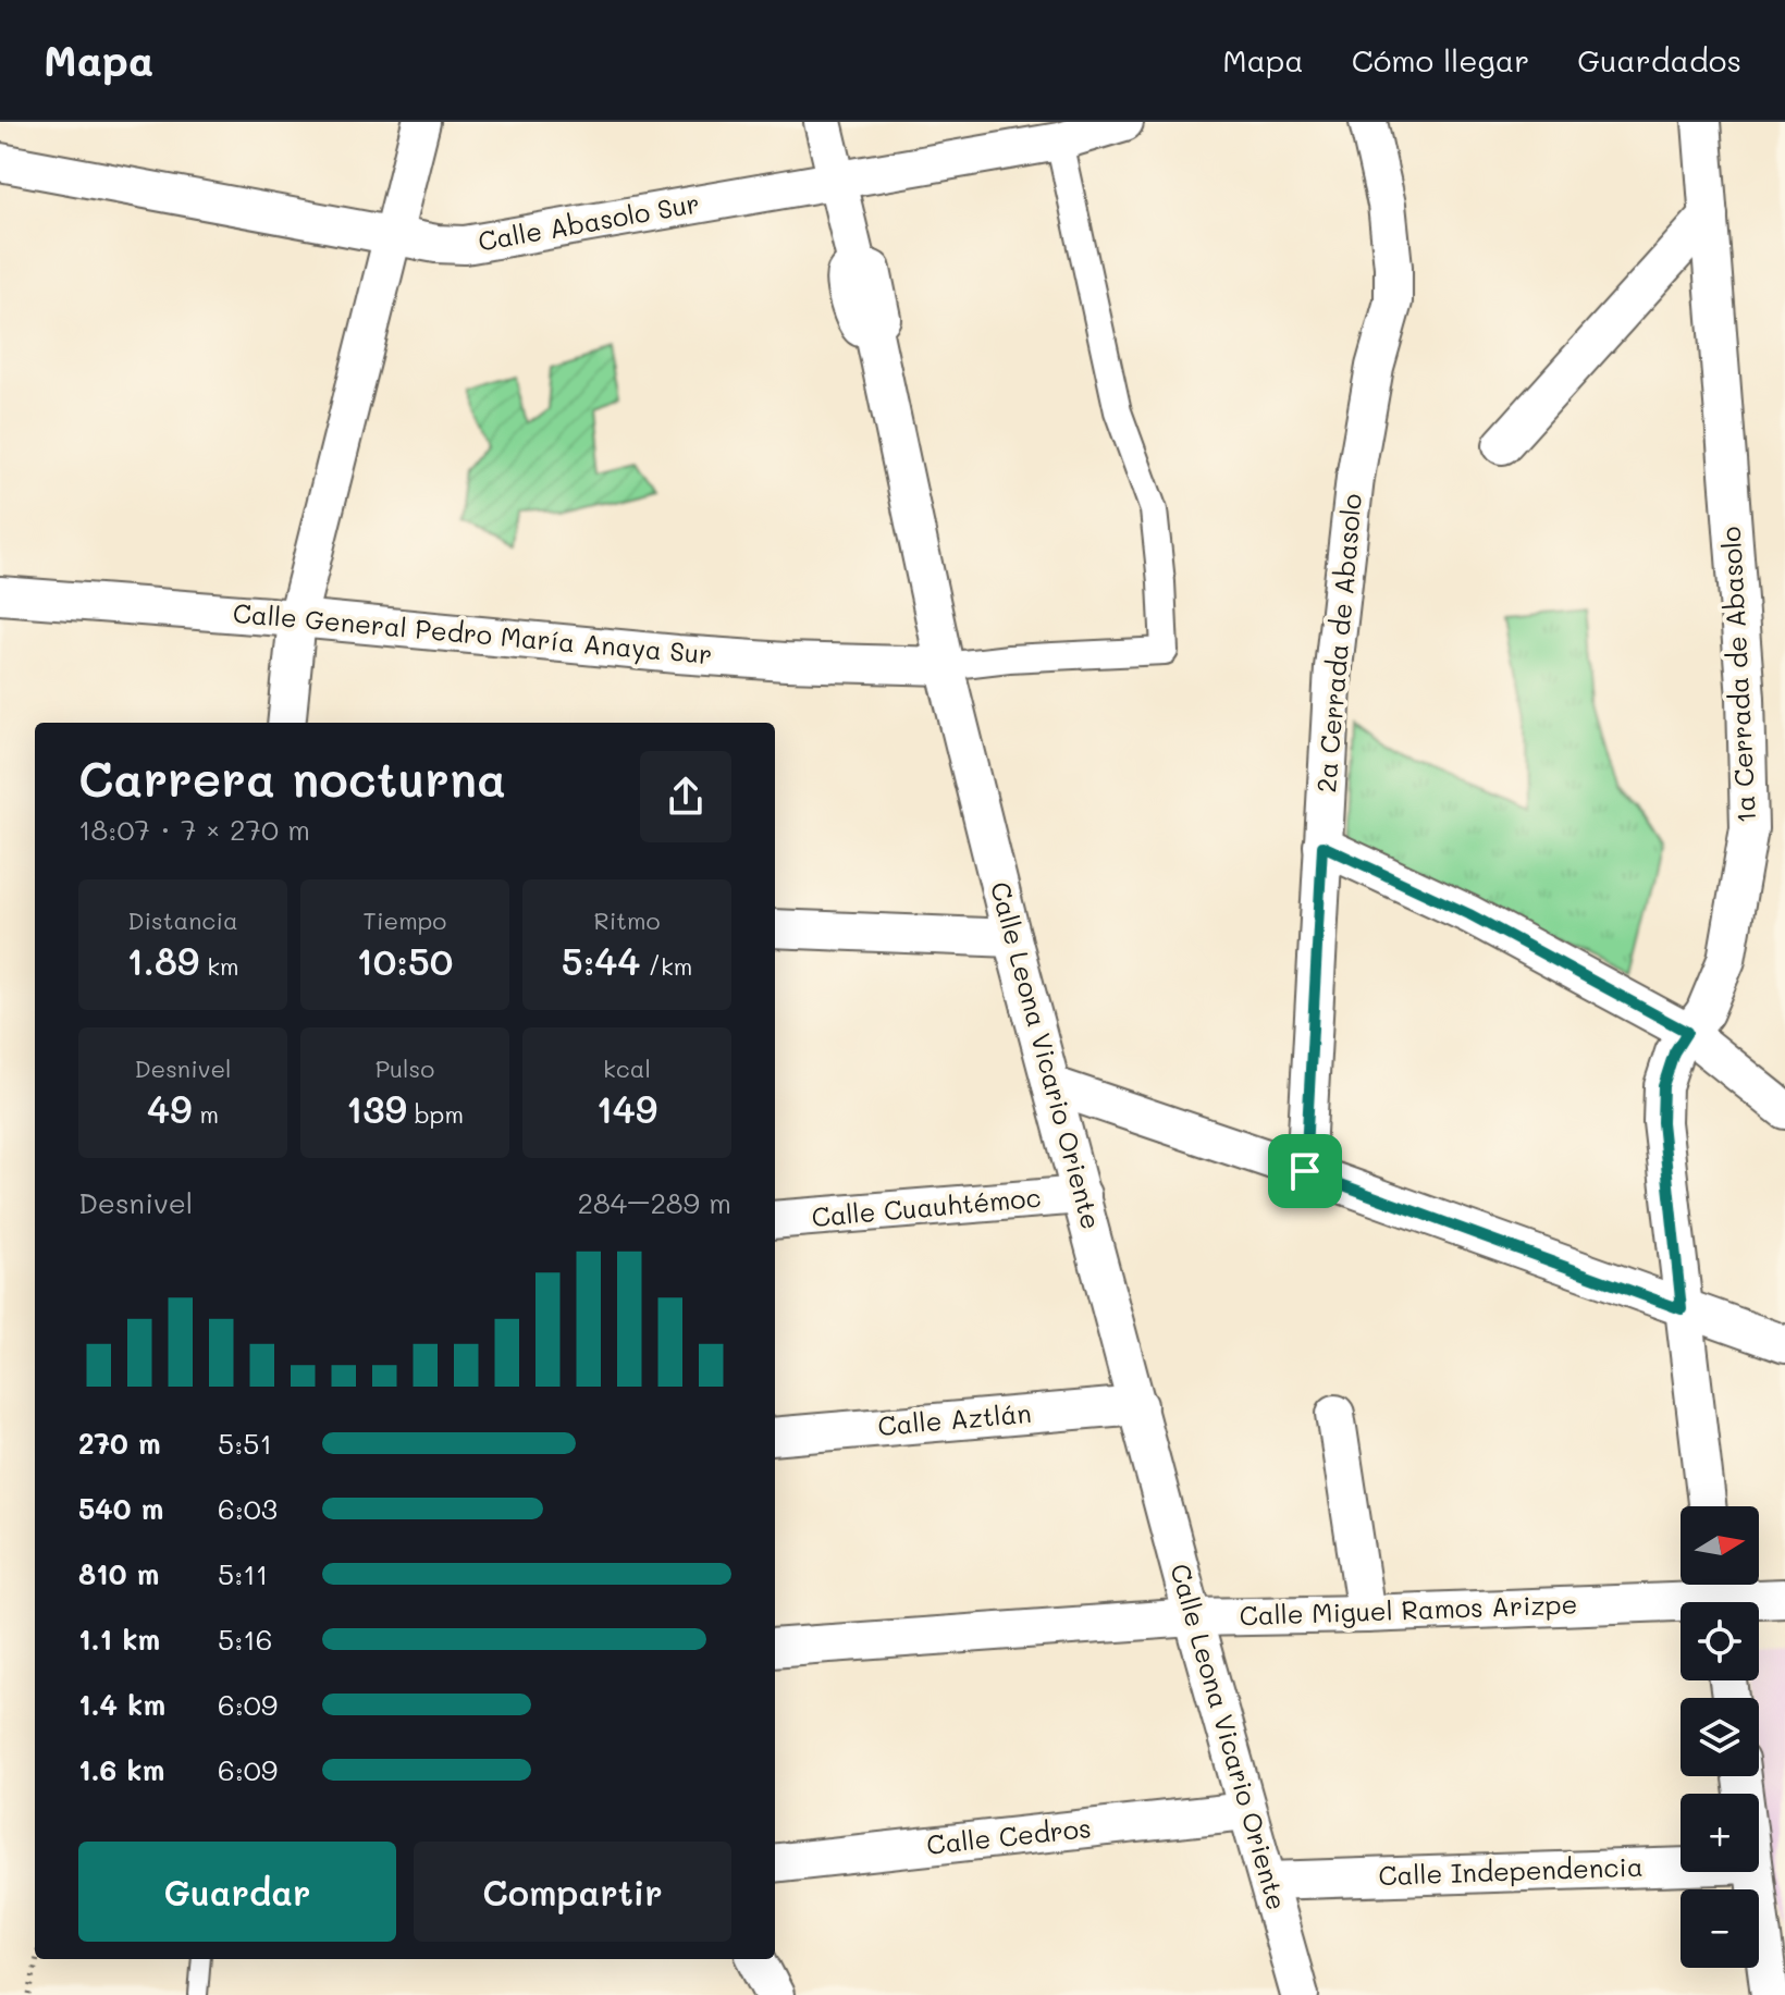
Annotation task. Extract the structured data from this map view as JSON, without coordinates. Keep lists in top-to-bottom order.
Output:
{
  "streets": {
    "street": [
      "Calle Abasolo Sur",
      "Calle General Pedro María Anaya Sur",
      "2a Cerrada de Abasolo",
      "1a Cerrada de Abasolo",
      "Calle Leona Vicario Oriente",
      "Calle Cuauhtémoc",
      "Calle Aztlán",
      "Calle Miguel Ramos Arizpe",
      "Calle Cedros",
      "Calle Independencia"
    ]
  },
  "crossings": [
    ["Calle Abasolo Sur", "Calle Leona Vicario Oriente"],
    ["Calle General Pedro María Anaya Sur", "Calle Leona Vicario Oriente"],
    ["Calle Leona Vicario Oriente", "Calle Cuauhtémoc"],
    ["Calle Leona Vicario Oriente", "Calle Aztlán"],
    ["Calle Leona Vicario Oriente", "Calle Miguel Ramos Arizpe"],
    ["Calle Leona Vicario Oriente", "Calle Cedros"],
    ["Calle Leona Vicario Oriente", "Calle Independencia"]
  ],
  "north": "right",
  "page": {
    "header": "Mapa",
    "nav": ["Mapa", "Cómo llegar", "Guardados"],
    "heading": ["Carrera nocturna", "18:07 · 7 × 270 m"],
    "stats": [
      ["Distancia", "1.89 km"],
      ["Tiempo", "10:50"],
      ["Ritmo", "5:44 /km"],
      ["Desnivel", "49 m"],
      ["Pulso", "139 bpm"],
      ["kcal", "149"]
    ],
    "chart": ["Desnivel", "284–289 m"],
    "list": [
      {
        "name": "270 m",
        "note": "5:51"
      },
      {
        "name": "540 m",
        "note": "6:03"
      },
      {
        "name": "810 m",
        "note": "5:11"
      },
      {
        "name": "1.1 km",
        "note": "5:16"
      },
      {
        "name": "1.4 km",
        "note": "6:09"
      },
      {
        "name": "1.6 km",
        "note": "6:09"
      }
    ],
    "map_buttons": ["+", "−"],
    "buttons": ["Guardar", "Compartir"]
  }
}
